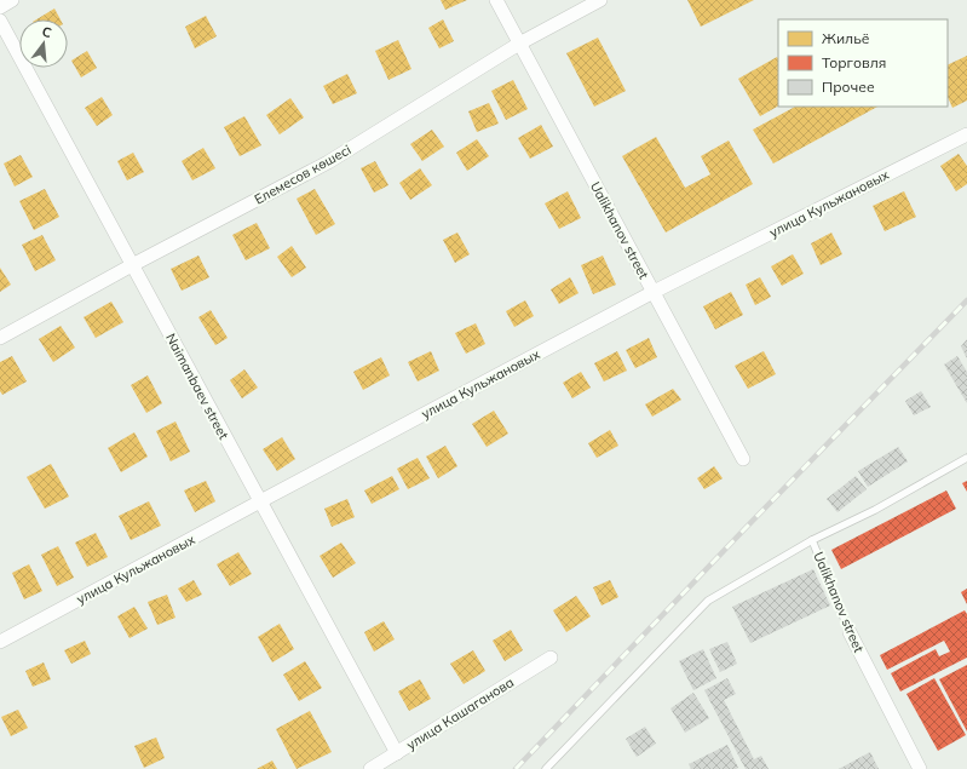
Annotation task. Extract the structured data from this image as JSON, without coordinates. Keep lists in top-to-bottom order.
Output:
{
  "streets": {
    "street": [
      "Елемесов көшесі",
      "улица Кульжановых",
      "Ualikhanov street",
      "Naimanbaev street",
      "улица Кашаганова"
    ]
  },
  "crossings": [
    ["Елемесов көшесі", "Ualikhanov street"],
    ["Елемесов көшесі", "Naimanbaev street"],
    ["улица Кульжановых", "Ualikhanov street"],
    ["улица Кульжановых", "Naimanbaev street"],
    ["Naimanbaev street", "улица Кашаганова"]
  ],
  "legend": ["Жильё", "Торговля", "Прочее"],
  "north": "top"
}
